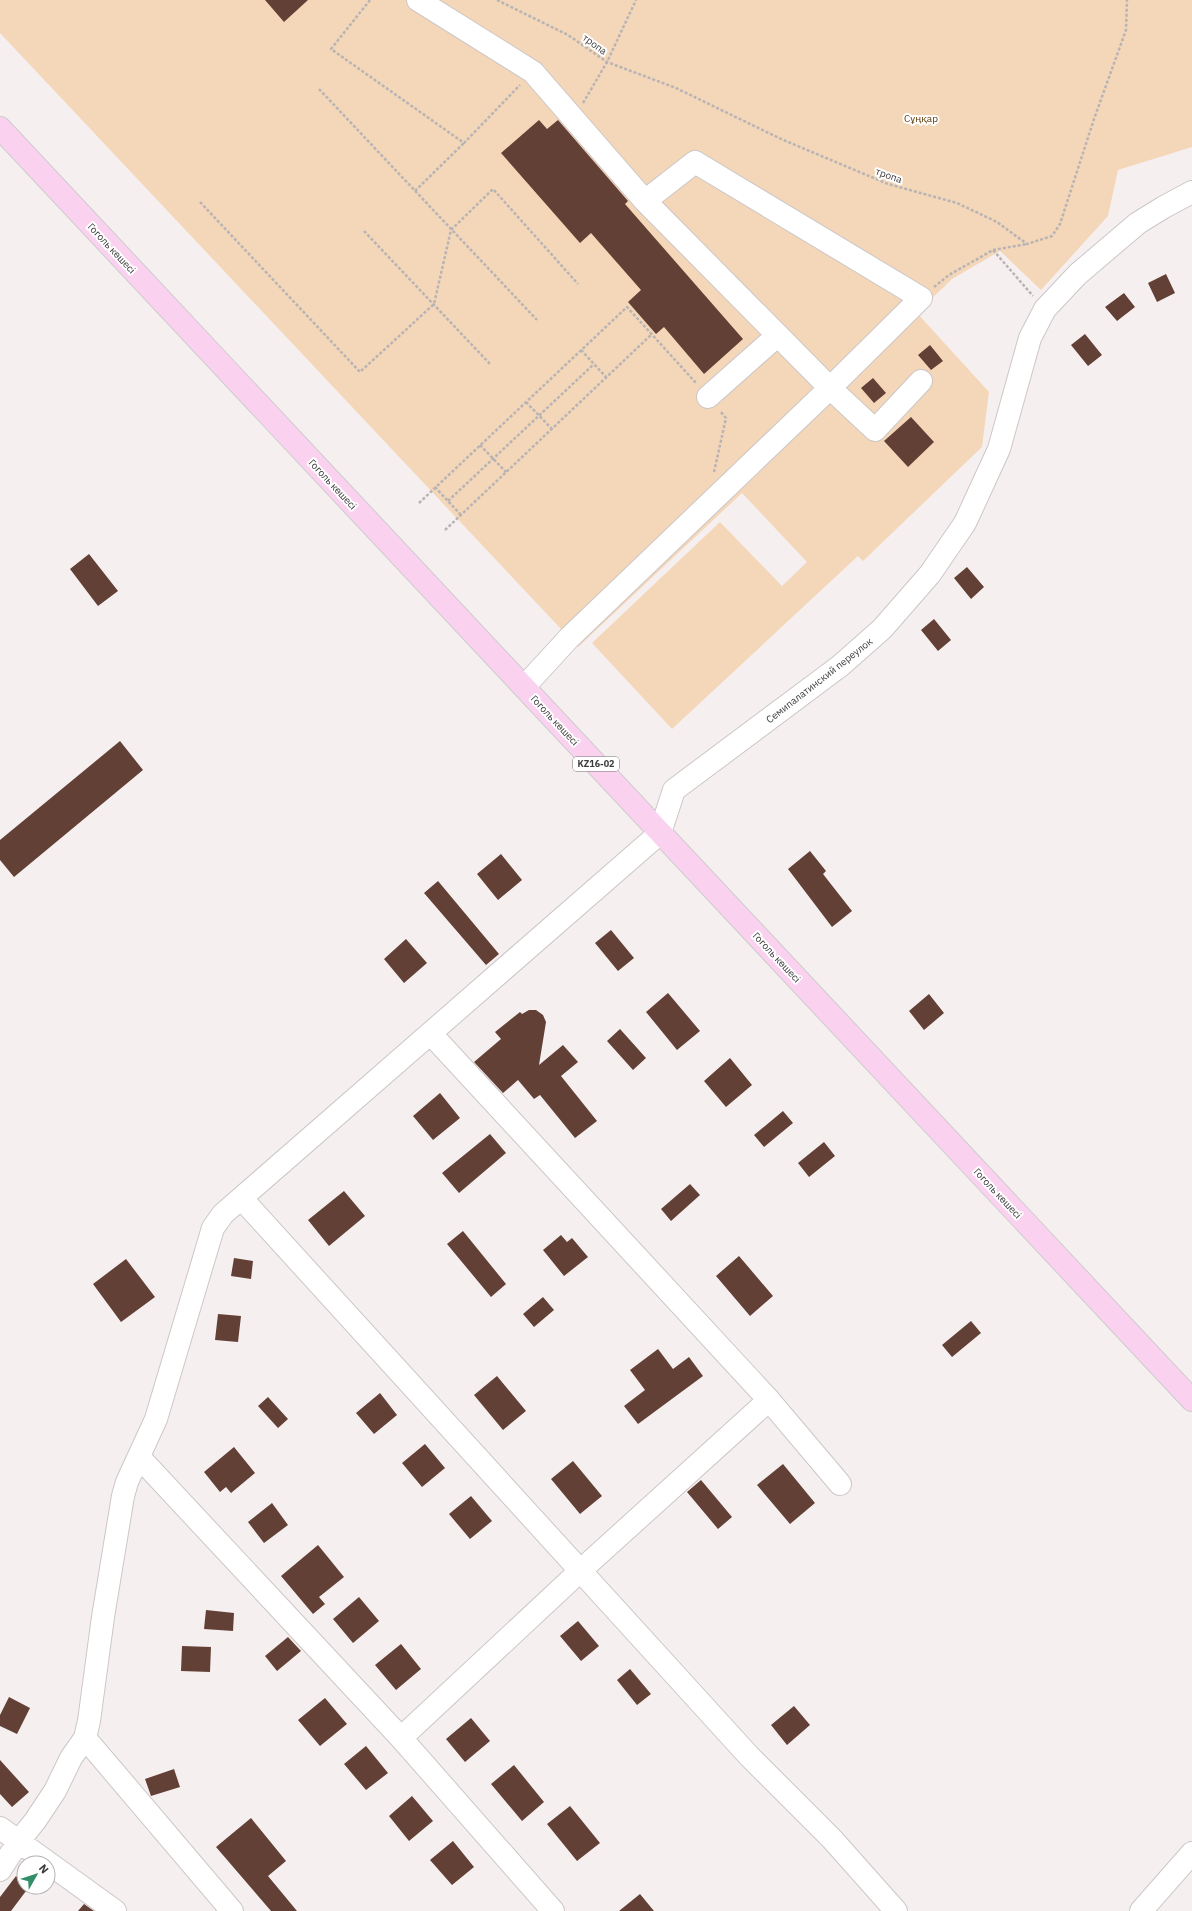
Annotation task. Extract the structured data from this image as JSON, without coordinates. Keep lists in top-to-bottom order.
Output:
{
  "streets": {
    "main road": ["Гоголь көшесі", "KZ16-02"],
    "street": ["Семипалатинский переулок"],
    "path": ["тропа"]
  },
  "crossings": [
    ["Гоголь көшесі", "Семипалатинский переулок"]
  ],
  "parks": ["Сұңқар"],
  "north": "top right"
}
